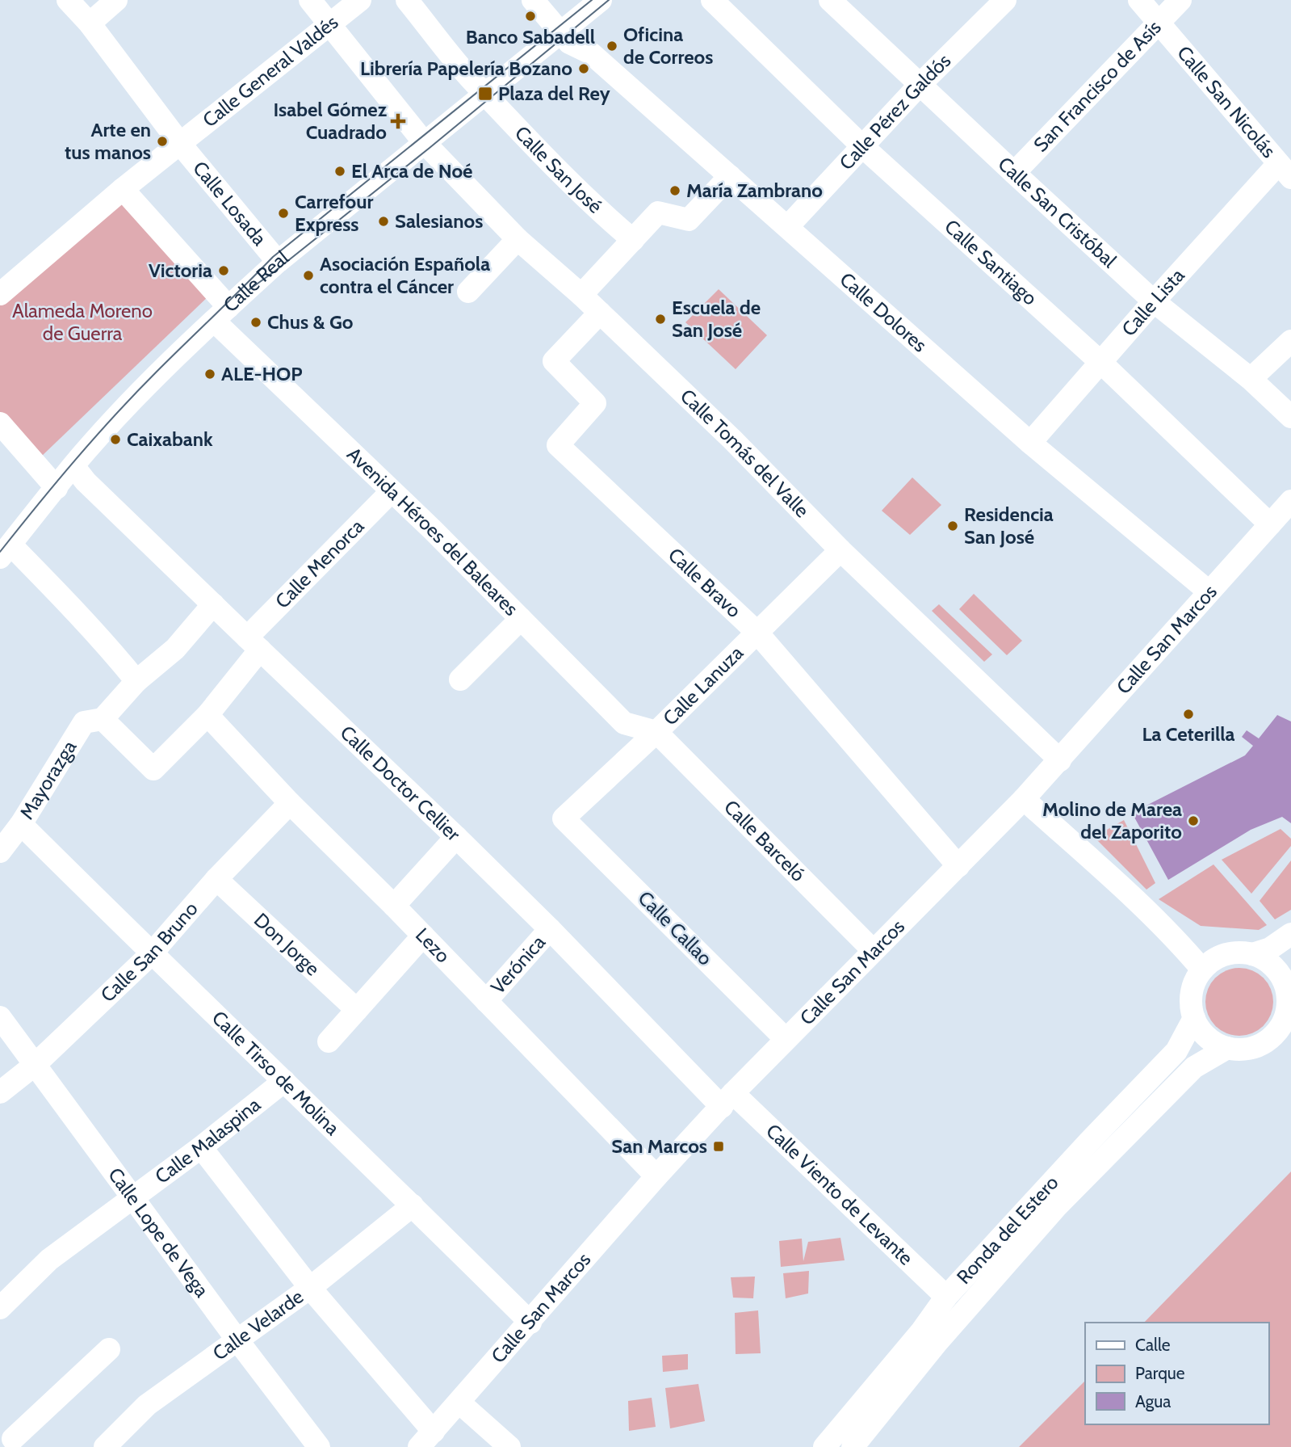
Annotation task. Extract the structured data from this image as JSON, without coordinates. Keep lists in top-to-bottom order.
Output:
{
  "streets": {
    "street": [
      "Calle General Valdés",
      "San Francisco de Asís",
      "Calle San Nicolás",
      "Calle Pérez Galdós",
      "Calle San José",
      "Calle Losada",
      "Calle San Cristóbal",
      "Calle Santiago",
      "Calle Real",
      "Calle Lista",
      "Calle Dolores",
      "Calle Tomás del Valle",
      "Avenida Héroes del Baleares",
      "Calle Menorca",
      "Calle Bravo",
      "Calle San Marcos",
      "Calle Lanuza",
      "Mayorazga",
      "Calle Doctor Cellier",
      "Calle Barceló",
      "Calle Callao",
      "Don Jorge",
      "Lezo",
      "Calle San Bruno",
      "Verónica",
      "Calle Tirso de Molina",
      "Calle Malaspina",
      "Calle Viento de Levante",
      "Ronda del Estero",
      "Calle Lope de Vega",
      "Calle Velarde"
    ]
  },
  "crossings": [
    ["Calle General Valdés", "Calle Losada"],
    ["Calle General Valdés", "Calle Tomás del Valle"],
    ["Calle General Valdés", "Avenida Héroes del Baleares"],
    ["San Francisco de Asís", "Calle San Nicolás"],
    ["San Francisco de Asís", "Calle San Cristóbal"],
    ["Calle San Nicolás", "Calle Lista"],
    ["Calle Pérez Galdós", "Calle San Cristóbal"],
    ["Calle Pérez Galdós", "Calle Santiago"],
    ["Calle Pérez Galdós", "Calle Dolores"],
    ["Calle San José", "Calle Real"],
    ["Calle Losada", "Calle Real"],
    ["Calle San Cristóbal", "Calle Lista"],
    ["Calle Santiago", "Calle Lista"],
    ["Calle Santiago", "Calle San Marcos"],
    ["Calle Real", "Calle Dolores"],
    ["Calle Real", "Calle Tomás del Valle"],
    ["Calle Real", "Avenida Héroes del Baleares"],
    ["Calle Real", "Calle Doctor Cellier"],
    ["Calle Lista", "Calle Dolores"],
    ["Calle Dolores", "Calle San Marcos"],
    ["Calle Tomás del Valle", "Calle Bravo"],
    ["Calle Tomás del Valle", "Calle San Marcos"],
    ["Calle Tomás del Valle", "Calle Lanuza"],
    ["Avenida Héroes del Baleares", "Calle Menorca"],
    ["Avenida Héroes del Baleares", "Calle Lanuza"],
    ["Avenida Héroes del Baleares", "Calle Barceló"],
    ["Calle Menorca", "Mayorazga"],
    ["Calle Menorca", "Calle Doctor Cellier"],
    ["Calle Menorca", "Lezo"],
    ["Calle Bravo", "Calle San Marcos"],
    ["Calle Bravo", "Calle Lanuza"],
    ["Calle San Marcos", "Calle Doctor Cellier"],
    ["Calle San Marcos", "Calle Barceló"],
    ["Calle San Marcos", "Calle Callao"],
    ["Calle San Marcos", "Lezo"],
    ["Calle San Marcos", "Calle Tirso de Molina"],
    ["Calle San Marcos", "Calle Viento de Levante"],
    ["Calle Lanuza", "Calle Barceló"],
    ["Calle Lanuza", "Calle Callao"],
    ["Mayorazga", "Calle Tirso de Molina"],
    ["Calle Doctor Cellier", "Verónica"],
    ["Calle Doctor Cellier", "Calle Viento de Levante"],
    ["Don Jorge", "Calle San Bruno"],
    ["Lezo", "Calle San Bruno"],
    ["Lezo", "Verónica"],
    ["Calle San Bruno", "Calle Tirso de Molina"],
    ["Calle San Bruno", "Calle Lope de Vega"],
    ["Calle Tirso de Molina", "Calle Malaspina"],
    ["Calle Tirso de Molina", "Calle Velarde"],
    ["Calle Malaspina", "Calle Lope de Vega"],
    ["Calle Viento de Levante", "Ronda del Estero"],
    ["Calle Lope de Vega", "Calle Velarde"]
  ],
  "parks": ["Alameda Moreno de Guerra"],
  "places": {
    "other": [
      "Banco Sabadell",
      "Oficina de Correos",
      "Librería Papelería Bozano",
      "Arte en tus manos",
      "El Arca de Noé",
      "María Zambrano",
      "Carrefour Express",
      "Salesianos",
      "Victoria",
      "Asociación Española contra el Cáncer",
      "Escuela de San José",
      "Chus & Go",
      "ALE-HOP",
      "Caixabank",
      "Residencia San José",
      "La Ceterilla",
      "Molino de Marea del Zaporito"
    ],
    "transit": ["Plaza del Rey", "San Marcos"],
    "health": ["Isabel Gómez Cuadrado"]
  },
  "legend": ["Calle", "Parque", "Agua"]
}
